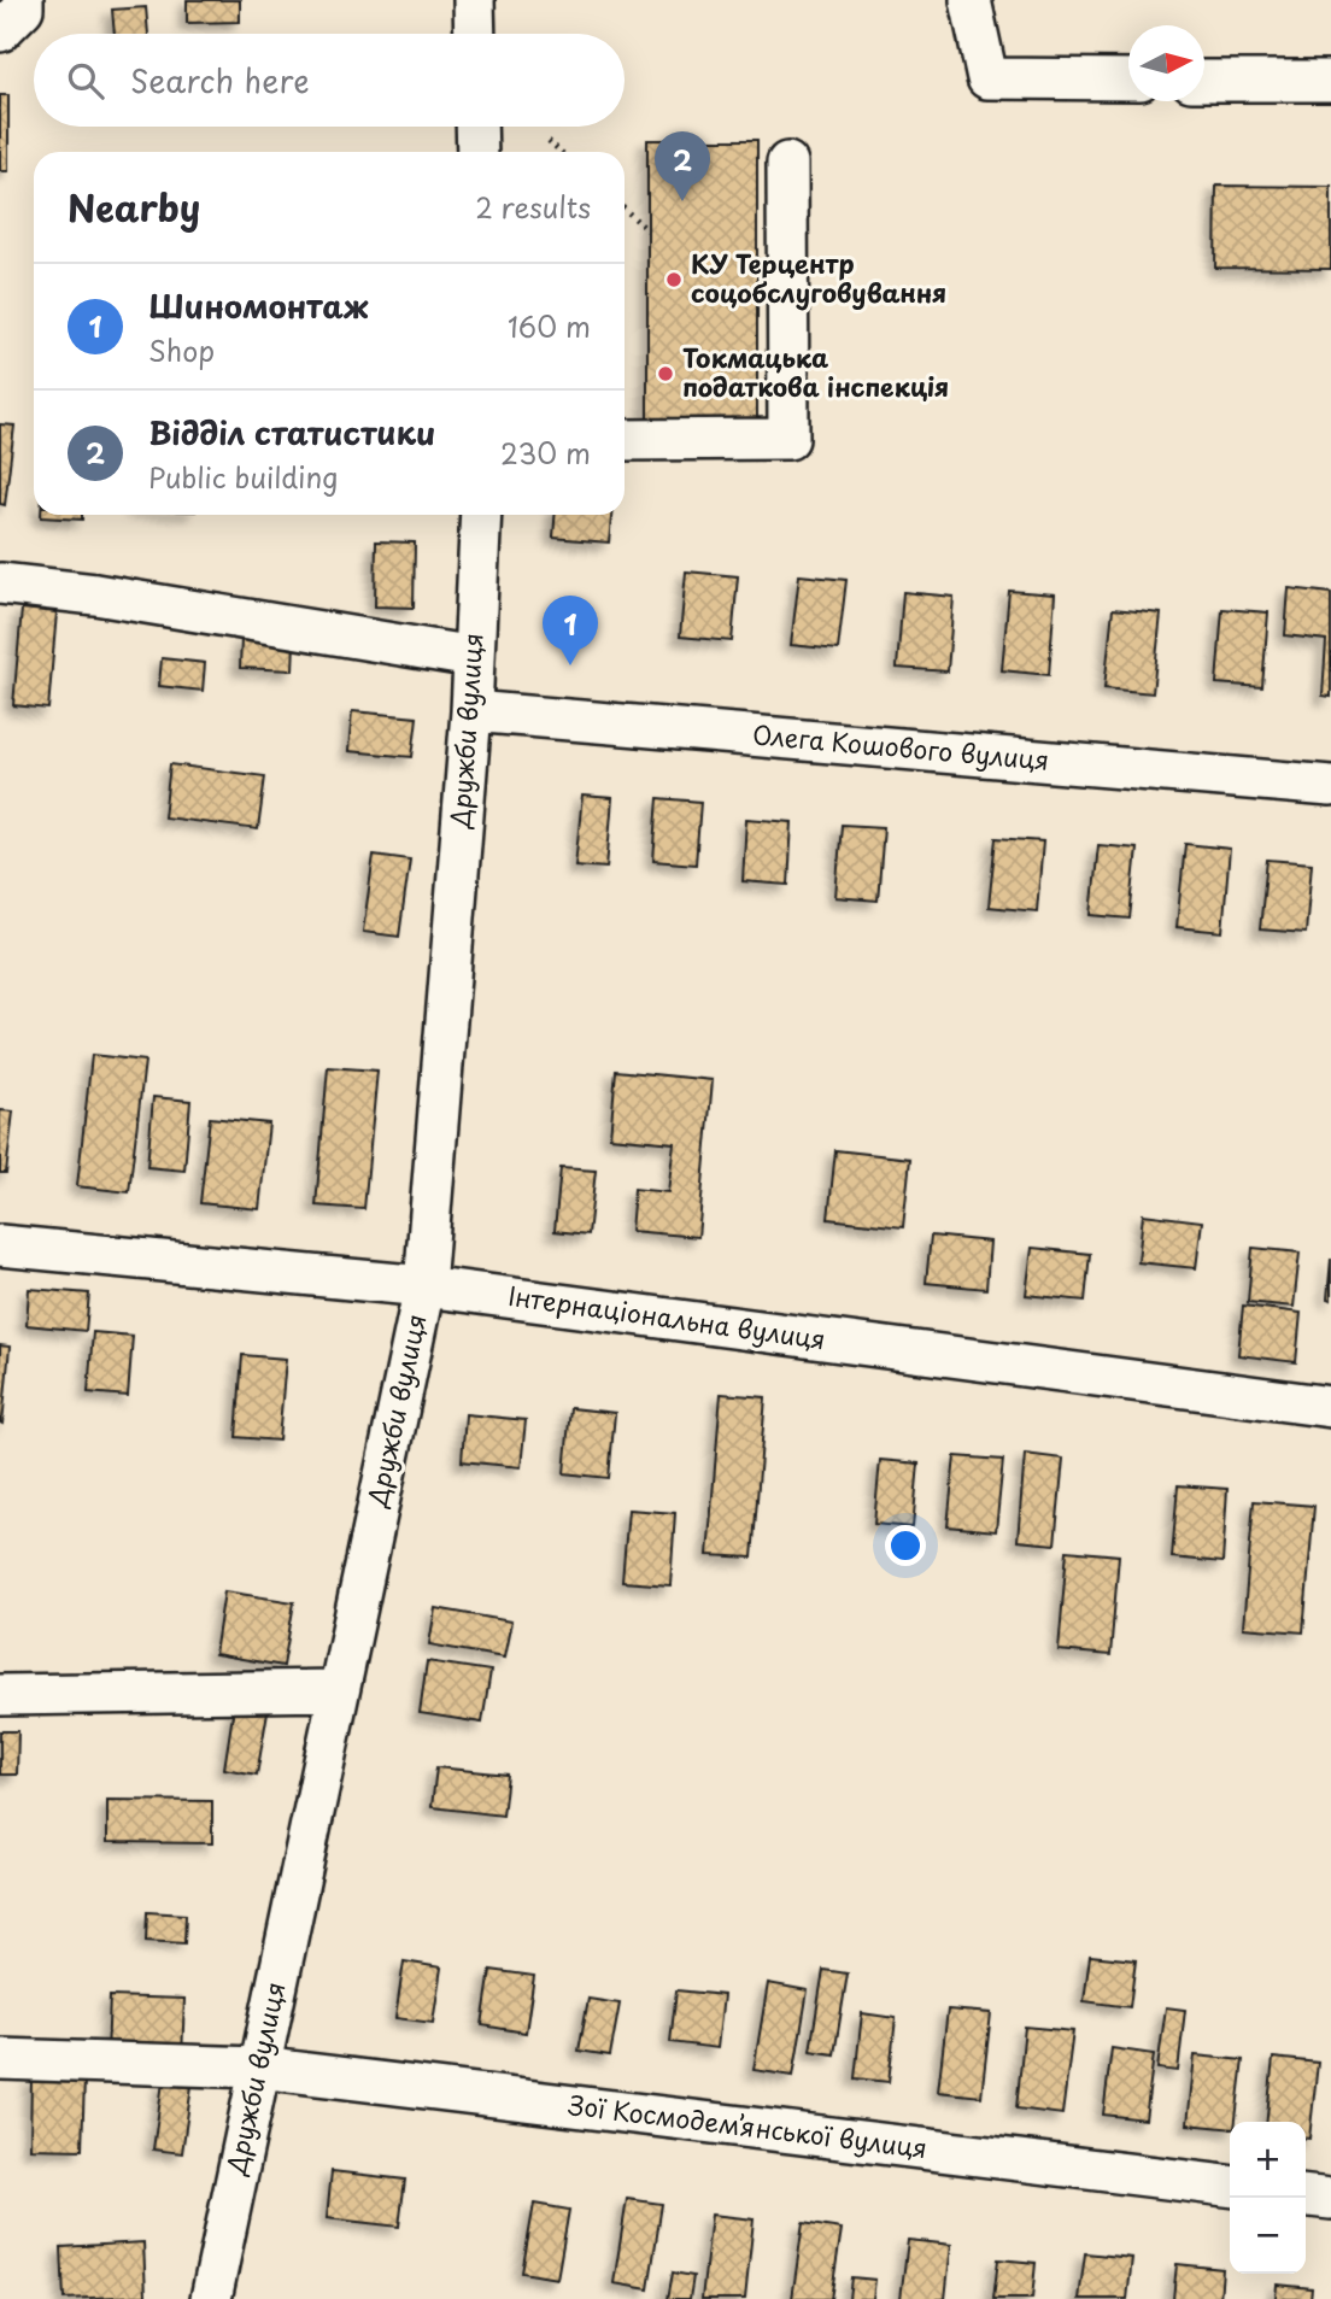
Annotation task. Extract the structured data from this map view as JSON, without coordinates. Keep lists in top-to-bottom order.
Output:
{
  "streets": {
    "street": [
      "Дружби вулиця",
      "Олега Кошового вулиця",
      "Інтернаціональна вулиця",
      "Зої Космодем’янської вулиця"
    ]
  },
  "crossings": [
    ["Дружби вулиця", "Олега Кошового вулиця"],
    ["Дружби вулиця", "Інтернаціональна вулиця"],
    ["Дружби вулиця", "Зої Космодем’янської вулиця"]
  ],
  "places": ["КУ Терцентр соцобслуговування", "Токмацька податкова інспекція"],
  "north": "right",
  "page": {
    "search": "Search here",
    "pins": ["2", "1"],
    "heading": ["Nearby", "2 results"],
    "list": [
      {
        "mark": "1",
        "name": "Шиномонтаж",
        "note": "Shop",
        "value": "160 m"
      },
      {
        "mark": "2",
        "name": "Відділ статистики",
        "note": "Public building",
        "value": "230 m"
      }
    ],
    "map_buttons": ["+", "−"]
  }
}
